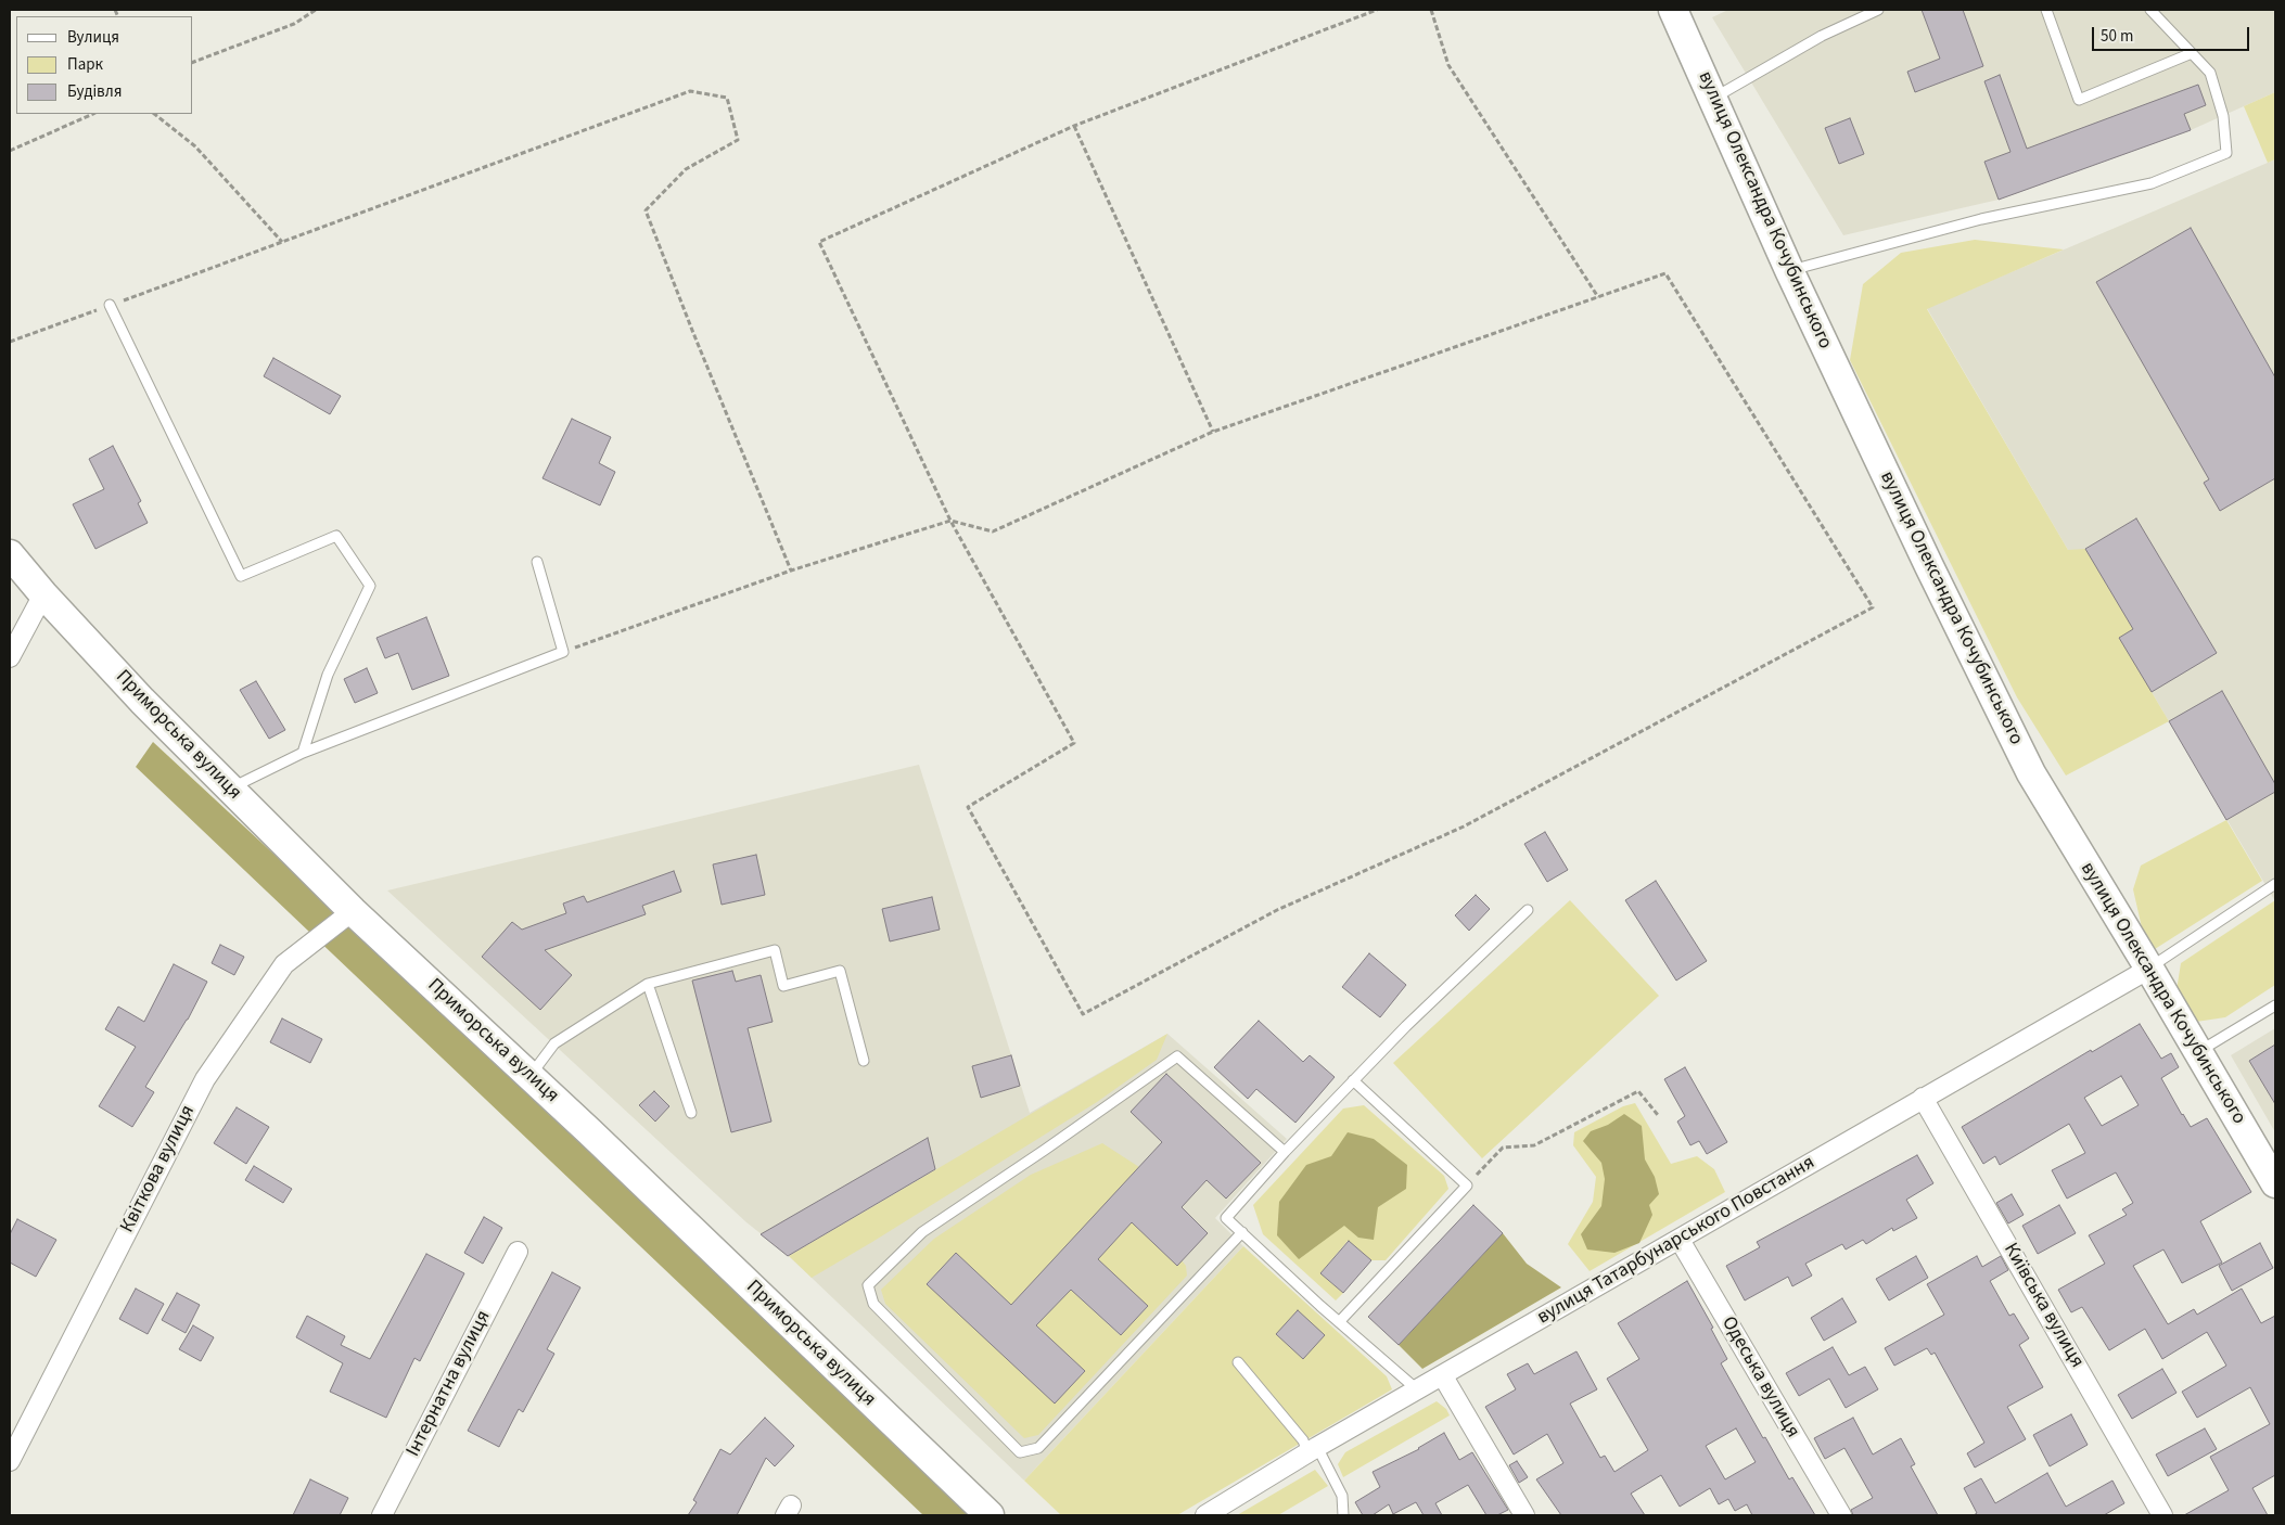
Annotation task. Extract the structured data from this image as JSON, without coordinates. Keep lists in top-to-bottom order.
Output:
{
  "streets": {
    "street": [
      "вулиця Олександра Кочубинського",
      "Приморська вулиця",
      "Квіткова вулиця",
      "вулиця Татарбунарського Повстання",
      "Київська вулиця",
      "Одеська вулиця",
      "Інтернатна вулиця"
    ]
  },
  "crossings": [
    ["вулиця Олександра Кочубинського", "вулиця Татарбунарського Повстання"],
    ["Приморська вулиця", "Квіткова вулиця"],
    ["вулиця Татарбунарського Повстання", "Київська вулиця"],
    ["вулиця Татарбунарського Повстання", "Одеська вулиця"]
  ],
  "legend": ["Вулиця", "Парк", "Будівля"],
  "scale_bar": "50 m"
}
